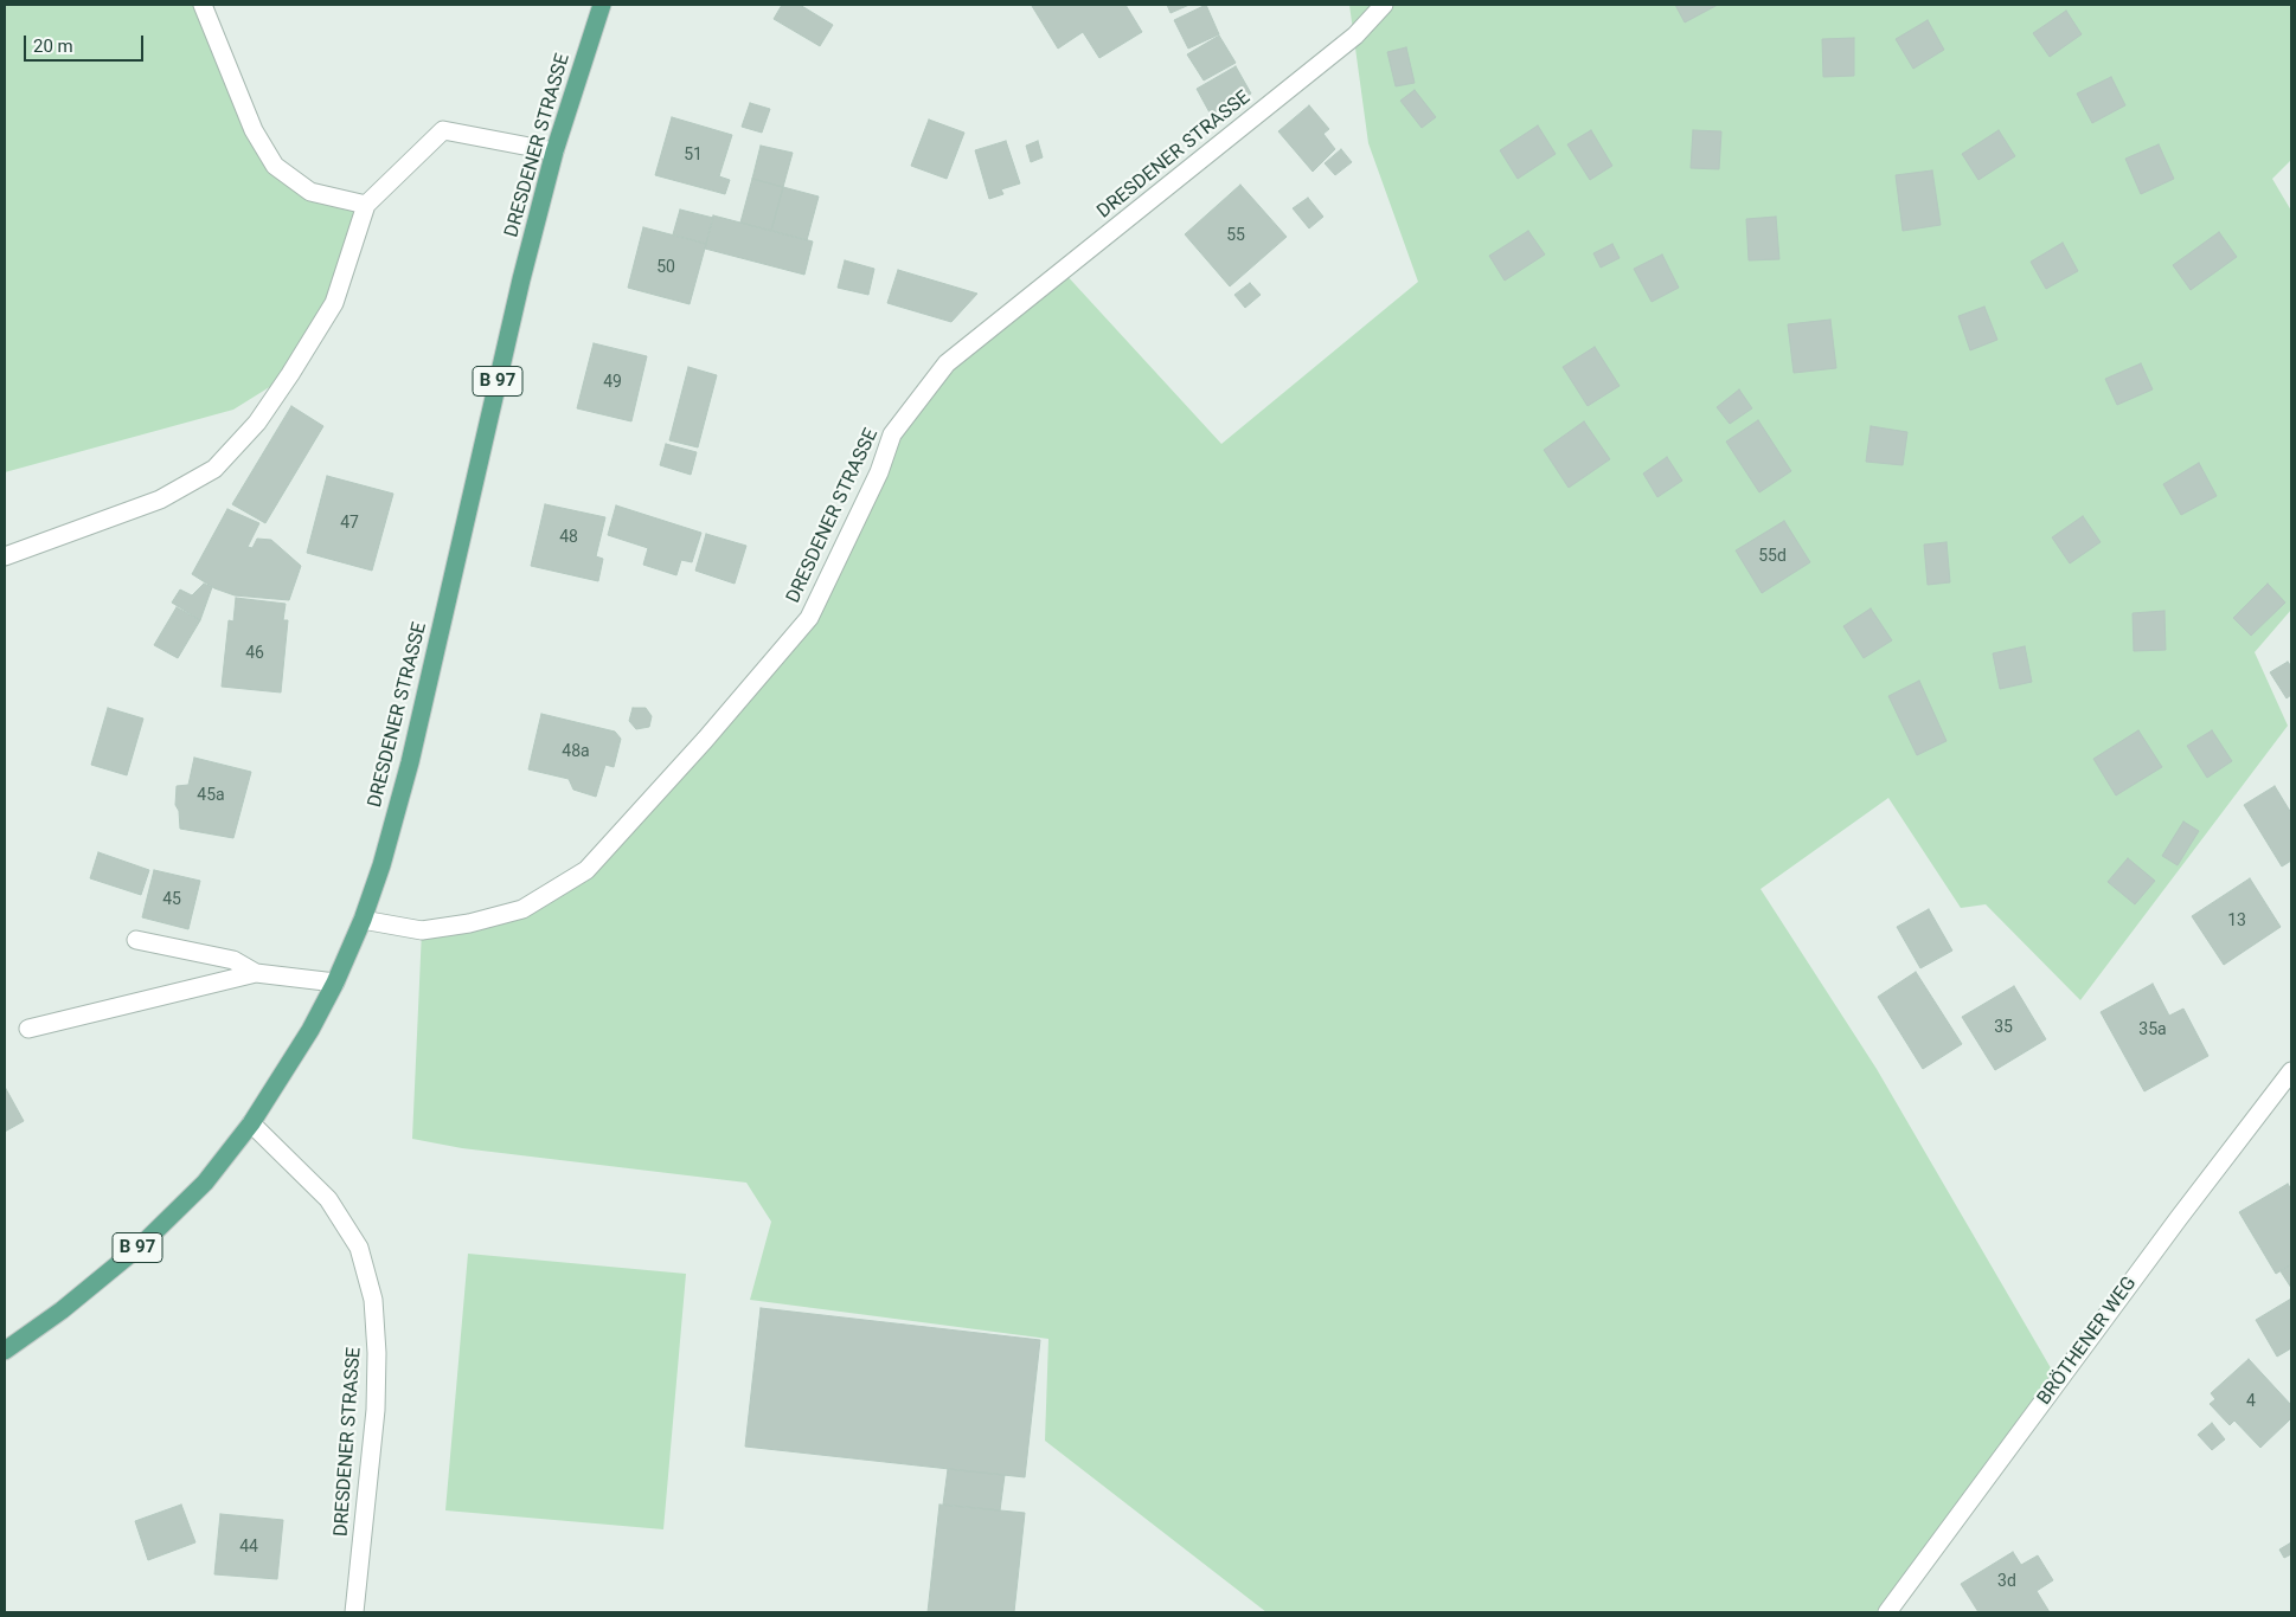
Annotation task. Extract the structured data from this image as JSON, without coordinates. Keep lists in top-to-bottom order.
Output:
{
  "streets": {
    "main road": ["DRESDENER STRASSE", "B 97"],
    "street": ["BRÖTHENER WEG"]
  },
  "crossings": [
    ["DRESDENER STRASSE", "B 97"]
  ],
  "house_numbers": [
    "51",
    "55",
    "50",
    "49",
    "47",
    "48",
    "55d",
    "46",
    "48a",
    "45a",
    "45",
    "13",
    "35",
    "35a",
    "4",
    "44",
    "3d"
  ],
  "scale_bar": "20 m"
}
